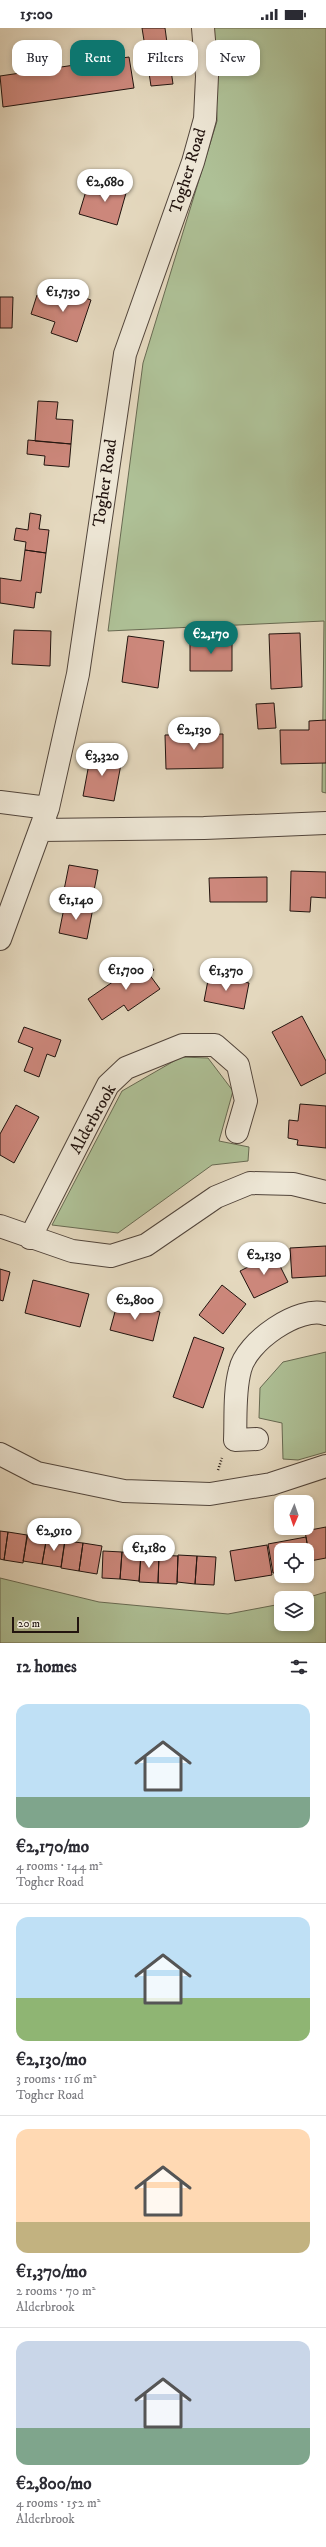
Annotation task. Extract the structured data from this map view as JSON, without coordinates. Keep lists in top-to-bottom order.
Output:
{
  "streets": {
    "street": ["Togher Road", "Alderbrook"]
  },
  "scale_bar": "20 m",
  "north": "bottom",
  "page": {
    "status": "15:00",
    "chip": [
      "Buy",
      "Rent",
      "Filters",
      "New"
    ],
    "price": [
      "€2,680",
      "€1,730",
      "€2,170",
      "€2,130",
      "€3,320",
      "€1,140",
      "€1,700",
      "€1,370",
      "€2,130",
      "€2,800",
      "€2,910",
      "€1,180"
    ],
    "scale": "20 m",
    "heading": "12 homes",
    "list": [
      {
        "name": "€2,170/mo",
        "note": "4 rooms · 144 m² · Togher Road"
      },
      {
        "name": "€2,130/mo",
        "note": "3 rooms · 116 m² · Togher Road"
      },
      {
        "name": "€1,370/mo",
        "note": "2 rooms · 70 m² · Alderbrook"
      },
      {
        "name": "€2,800/mo",
        "note": "4 rooms · 152 m² · Alderbrook"
      }
    ]
  }
}
